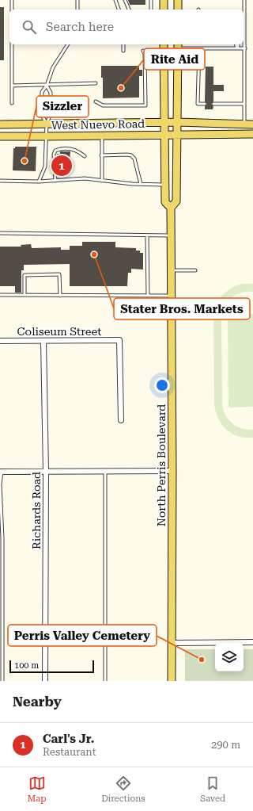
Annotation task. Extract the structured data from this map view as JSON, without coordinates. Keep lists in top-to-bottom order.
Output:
{
  "streets": {
    "main road": ["West Nuevo Road", "North Perris Boulevard"],
    "street": ["Coliseum Street", "Richards Road"]
  },
  "crossings": [
    ["West Nuevo Road", "North Perris Boulevard"],
    ["Coliseum Street", "Richards Road"]
  ],
  "places": [
    "Rite Aid",
    "Sizzler",
    "Stater Bros. Markets",
    "Perris Valley Cemetery"
  ],
  "scale_bar": "100 m",
  "page": {
    "search": "Search here",
    "pins": "1",
    "scale": "100 m",
    "heading": "Nearby",
    "list": [
      {
        "mark": "1",
        "name": "Carl's Jr.",
        "note": "Restaurant",
        "value": "290 m"
      }
    ],
    "nav": ["Map", "Directions", "Saved"]
  }
}
